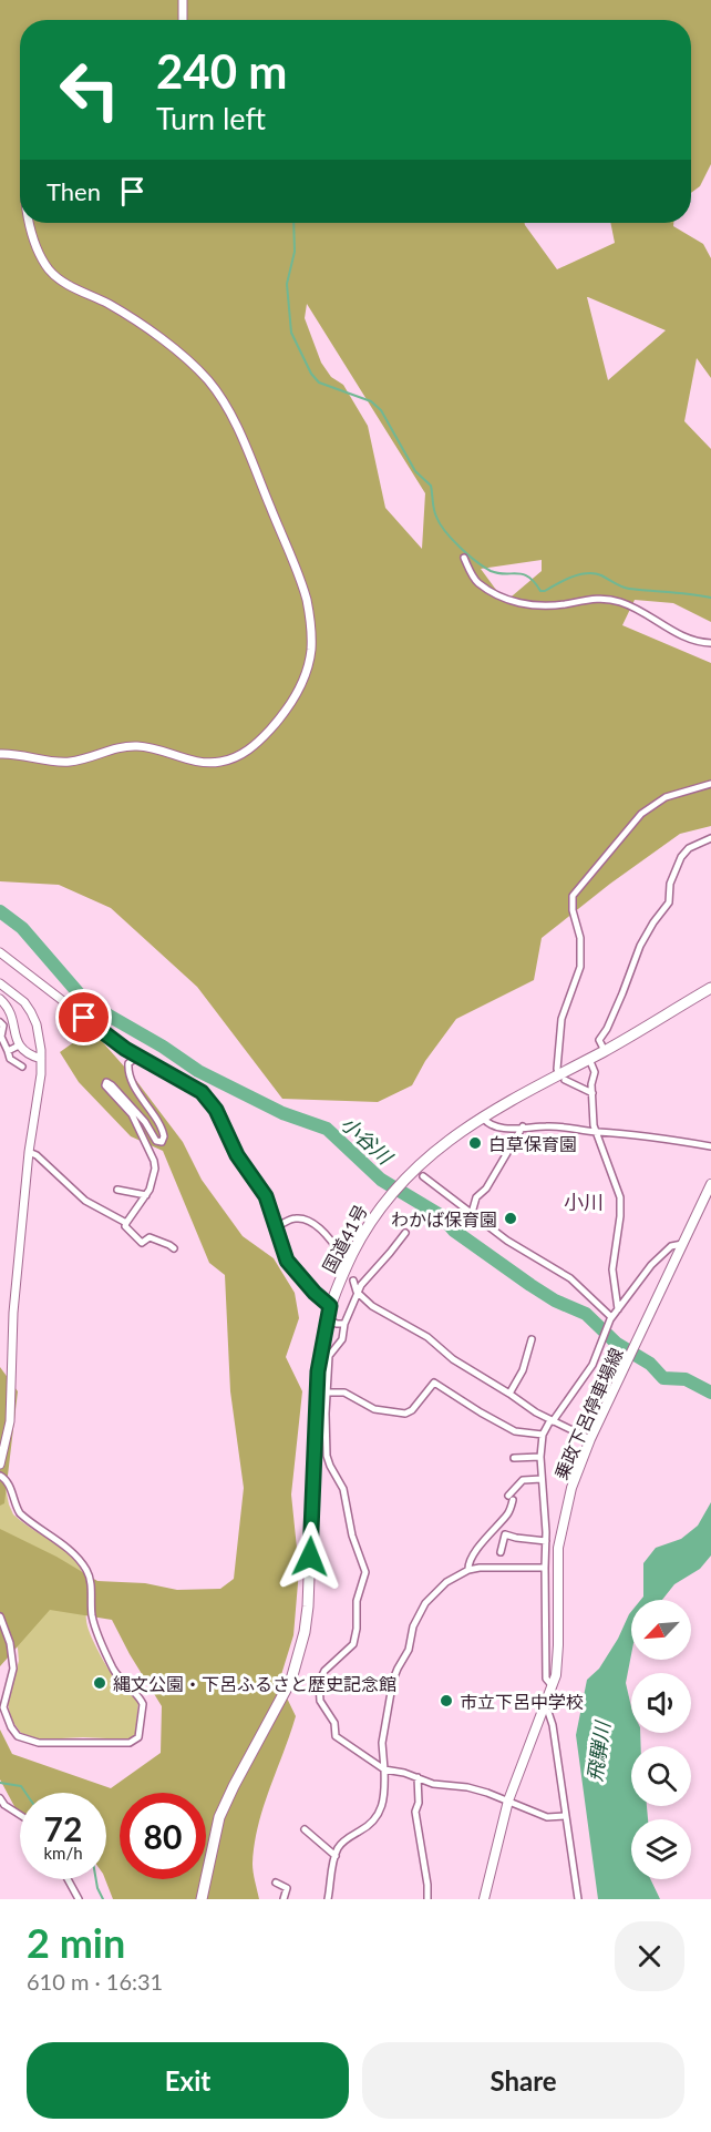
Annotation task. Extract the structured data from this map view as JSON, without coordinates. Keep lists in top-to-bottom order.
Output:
{
  "streets": {
    "highway": ["国道41号"],
    "main road": ["乗政下呂停車場線"]
  },
  "districts": ["小川"],
  "water": ["小谷川", "飛騨川"],
  "places": [
    "白草保育園",
    "わかば保育園",
    "縄文公園・下呂ふるさと歴史記念館",
    "市立下呂中学校"
  ],
  "north": "bottom left",
  "page": {
    "turn": ["240 m", "Turn left"],
    "then": "Then",
    "speed": "72 km/h",
    "limit": "80",
    "heading": ["2 min", "610 m · 16:31"],
    "buttons": ["Exit", "Share"]
  }
}
